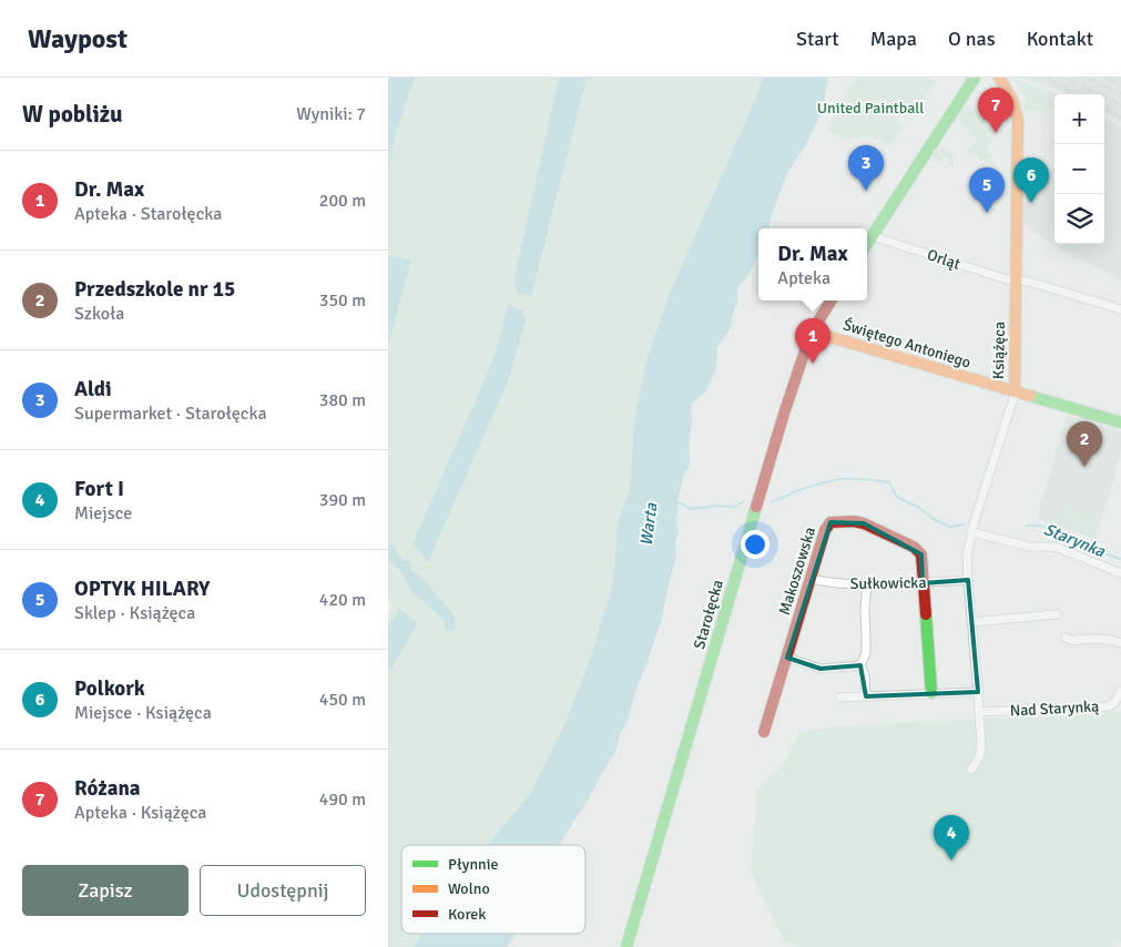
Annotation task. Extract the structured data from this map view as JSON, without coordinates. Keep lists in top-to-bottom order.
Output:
{
  "streets": {
    "street": [
      "Orląt",
      "Świętego Antoniego",
      "Książęca",
      "Makoszowska",
      "Sułkowicka",
      "Starołęcka",
      "Nad Starynką"
    ]
  },
  "crossings": [
    ["Orląt", "Książęca"],
    ["Świętego Antoniego", "Książęca"],
    ["Świętego Antoniego", "Starołęcka"],
    ["Książęca", "Sułkowicka"],
    ["Książęca", "Nad Starynką"],
    ["Makoszowska", "Sułkowicka"]
  ],
  "water": ["Warta", "Starynka"],
  "parks": ["United Paintball"],
  "legend": ["Płynnie", "Wolno", "Korek"],
  "page": {
    "header": "Waypost",
    "nav": [
      "Start",
      "Mapa",
      "O nas",
      "Kontakt"
    ],
    "heading": ["W pobliżu", "Wyniki: 7"],
    "pins": [
      "7",
      "3",
      "6",
      "5",
      "1",
      "2",
      "4"
    ],
    "map_buttons": ["+", "−"],
    "list": [
      {
        "mark": "1",
        "name": "Dr. Max",
        "note": "Apteka · Starołęcka",
        "value": "200 m"
      },
      {
        "mark": "2",
        "name": "Przedszkole nr 15",
        "note": "Szkoła",
        "value": "350 m"
      },
      {
        "mark": "3",
        "name": "Aldi",
        "note": "Supermarket · Starołęcka",
        "value": "380 m"
      },
      {
        "mark": "4",
        "name": "Fort I",
        "note": "Miejsce",
        "value": "390 m"
      },
      {
        "mark": "5",
        "name": "OPTYK HILARY",
        "note": "Sklep · Książęca",
        "value": "420 m"
      },
      {
        "mark": "6",
        "name": "Polkork",
        "note": "Miejsce · Książęca",
        "value": "450 m"
      },
      {
        "mark": "7",
        "name": "Różana",
        "note": "Apteka · Książęca",
        "value": "490 m"
      }
    ],
    "popup": ["Dr. Max", "Apteka"],
    "buttons": ["Zapisz", "Udostępnij"]
  }
}
